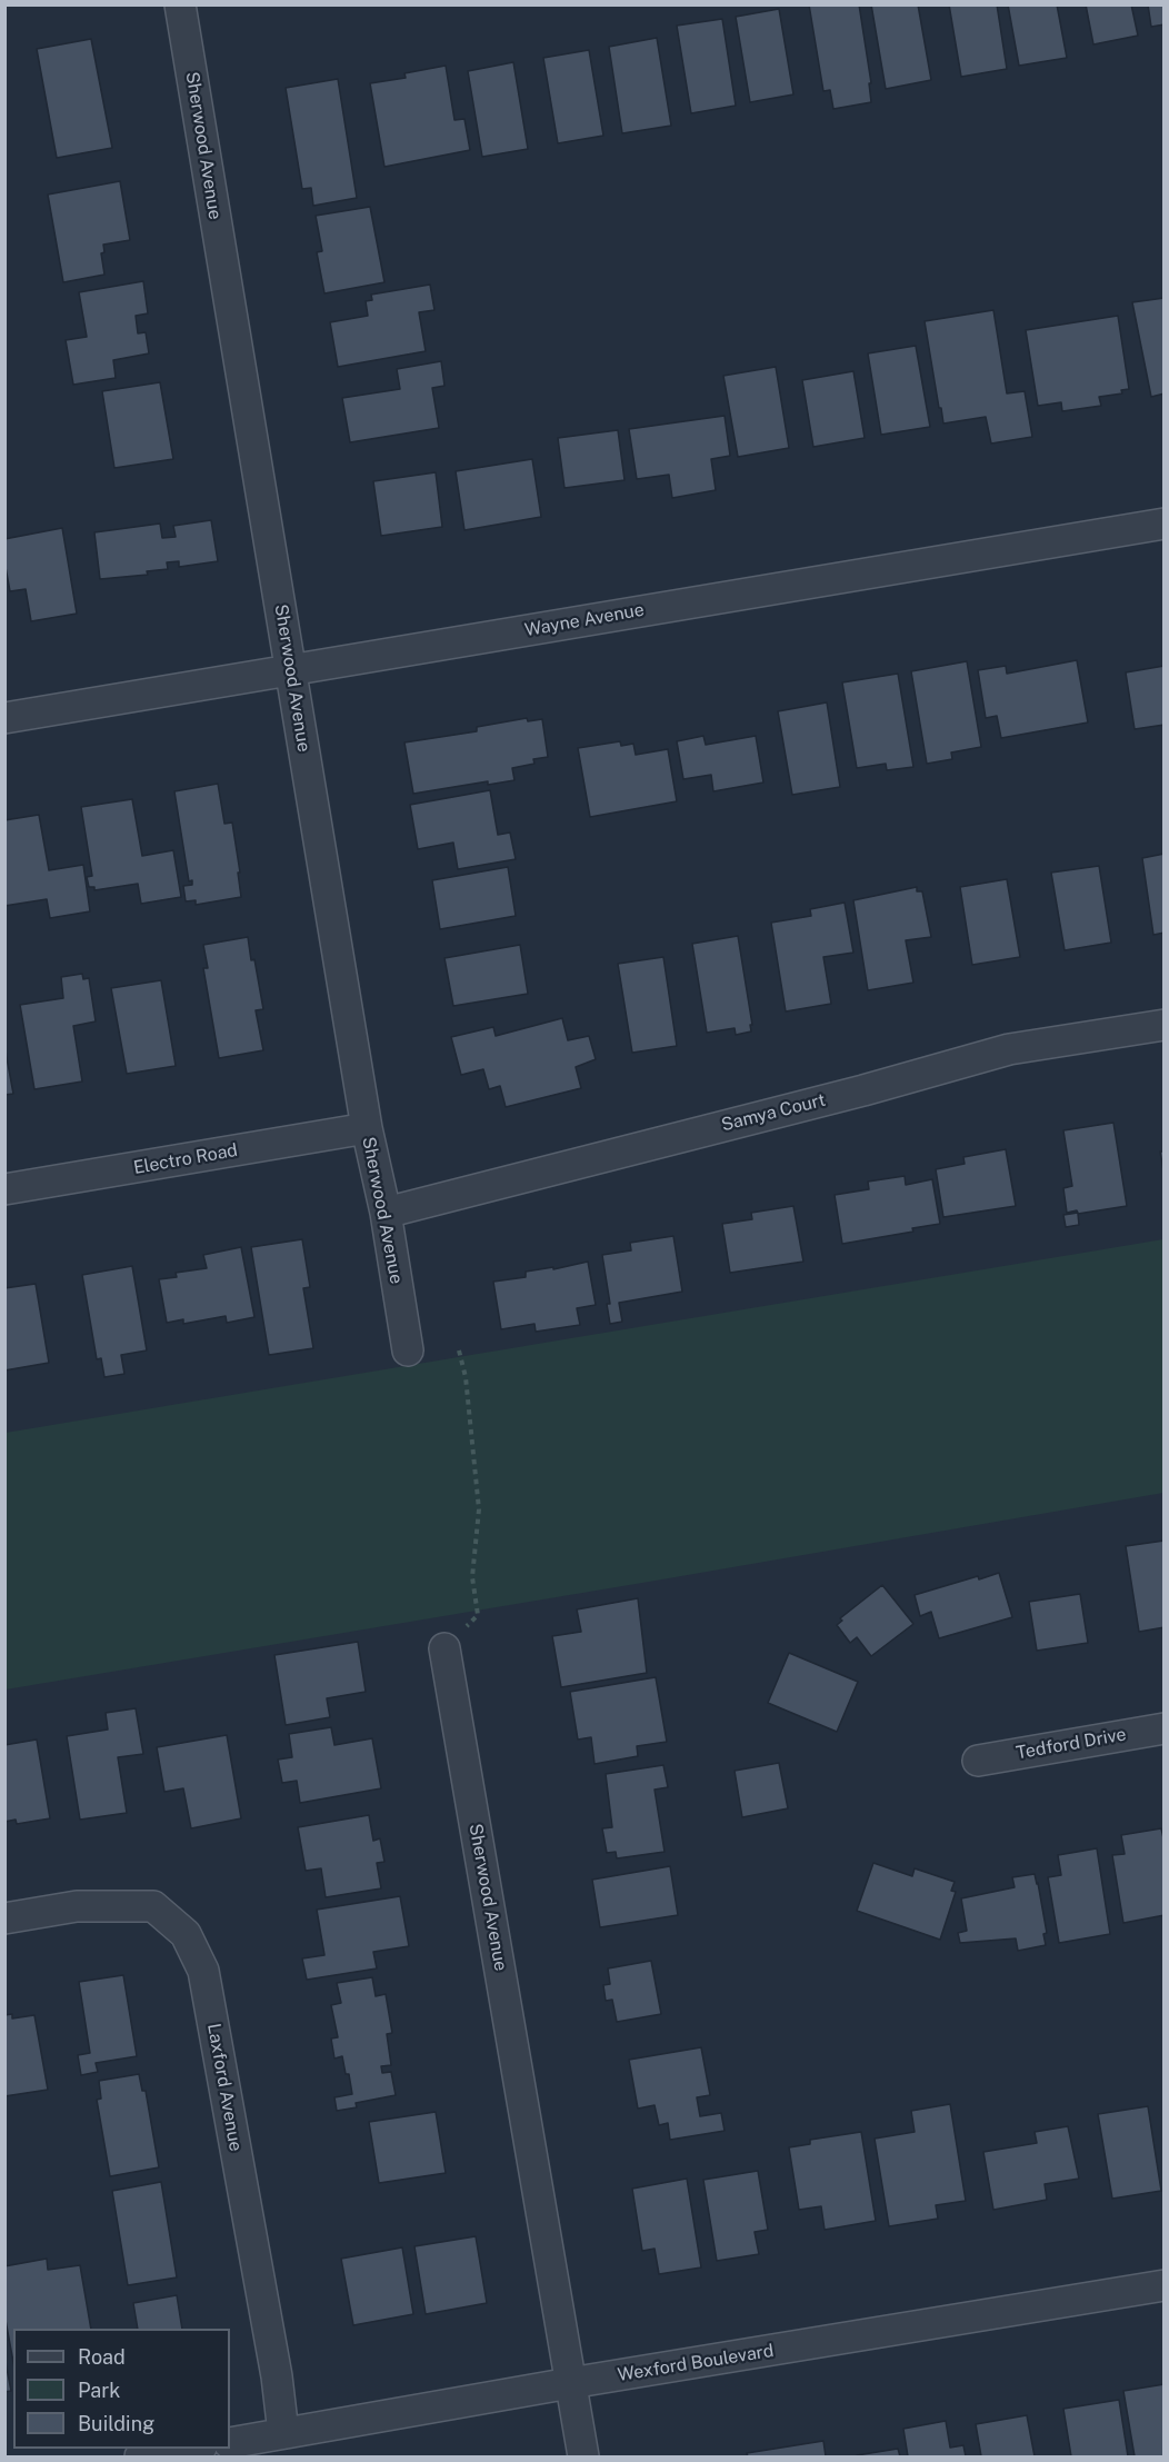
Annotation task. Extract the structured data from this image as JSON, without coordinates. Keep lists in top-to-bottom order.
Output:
{
  "streets": {
    "street": [
      "Sherwood Avenue",
      "Wayne Avenue",
      "Samya Court",
      "Electro Road",
      "Tedford Drive",
      "Laxford Avenue",
      "Wexford Boulevard"
    ]
  },
  "crossings": [
    ["Sherwood Avenue", "Wayne Avenue"],
    ["Sherwood Avenue", "Samya Court"],
    ["Sherwood Avenue", "Electro Road"],
    ["Sherwood Avenue", "Wexford Boulevard"],
    ["Laxford Avenue", "Wexford Boulevard"]
  ],
  "legend": ["Road", "Park", "Building"]
}
